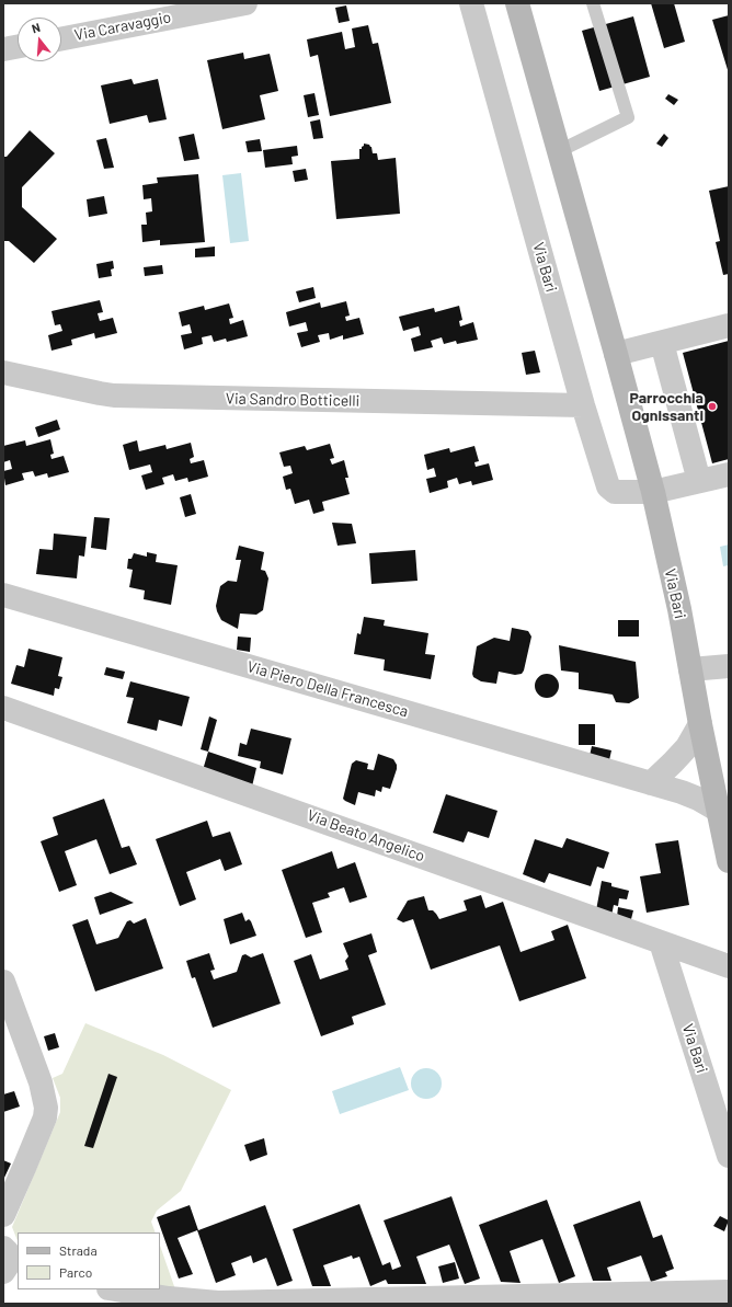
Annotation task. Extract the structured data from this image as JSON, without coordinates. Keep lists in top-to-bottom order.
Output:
{
  "streets": {
    "main road": ["Via Bari"],
    "street": [
      "Via Caravaggio",
      "Via Sandro Botticelli",
      "Via Piero Della Francesca",
      "Via Beato Angelico"
    ]
  },
  "crossings": [
    ["Via Bari", "Via Sandro Botticelli"],
    ["Via Bari", "Via Piero Della Francesca"],
    ["Via Bari", "Via Beato Angelico"]
  ],
  "places": ["Parrocchia Ognissanti"],
  "legend": ["Strada", "Parco"],
  "north": "top"
}
